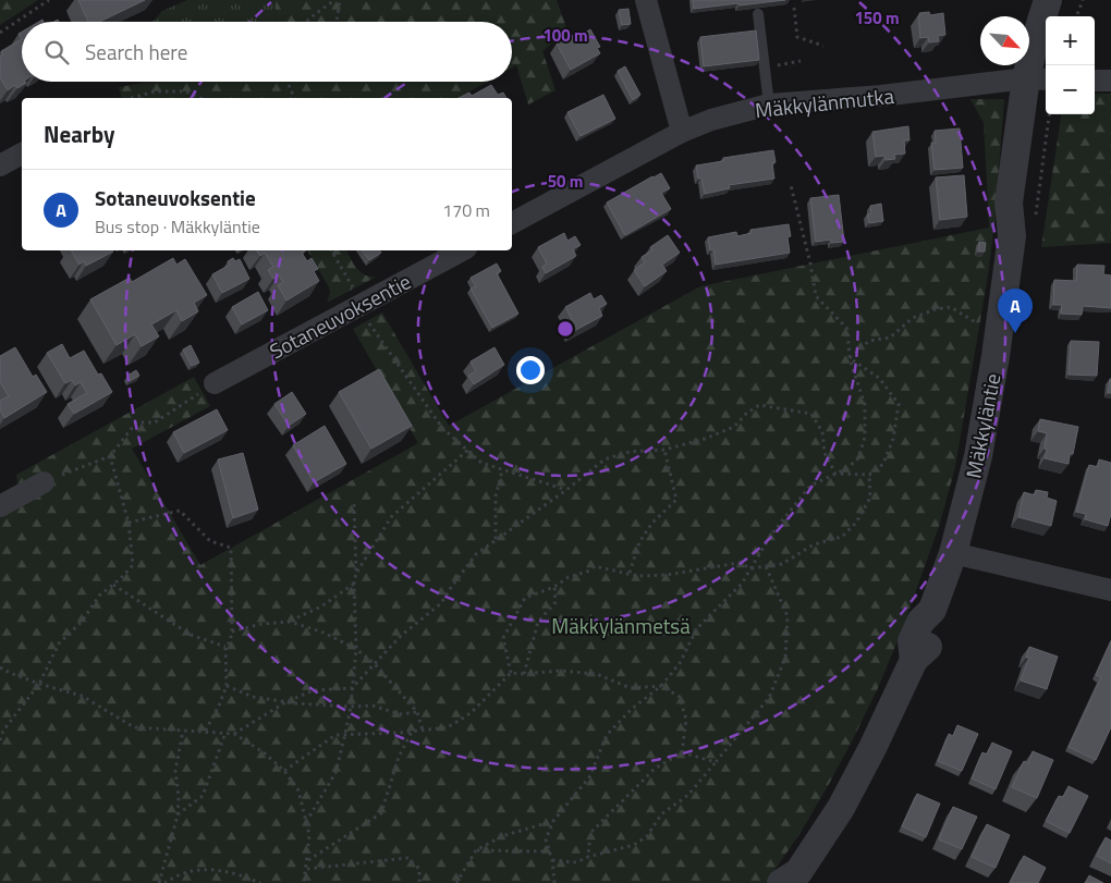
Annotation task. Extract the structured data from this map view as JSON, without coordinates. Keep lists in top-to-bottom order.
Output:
{
  "streets": {
    "street": ["Mäkkylänmutka", "Sotaneuvoksentie", "Mäkkyläntie"]
  },
  "crossings": [
    ["Mäkkylänmutka", "Mäkkyläntie"]
  ],
  "parks": ["Mäkkylänmetsä"],
  "north": "bottom right",
  "page": {
    "map_buttons": ["+", "−"],
    "search": "Search here",
    "heading": "Nearby",
    "list": [
      {
        "mark": "A",
        "name": "Sotaneuvoksentie",
        "note": "Bus stop · Mäkkyläntie",
        "value": "170 m"
      }
    ],
    "pins": "A"
  },
  "rings": ["150 m", "100 m", "50 m"]
}
